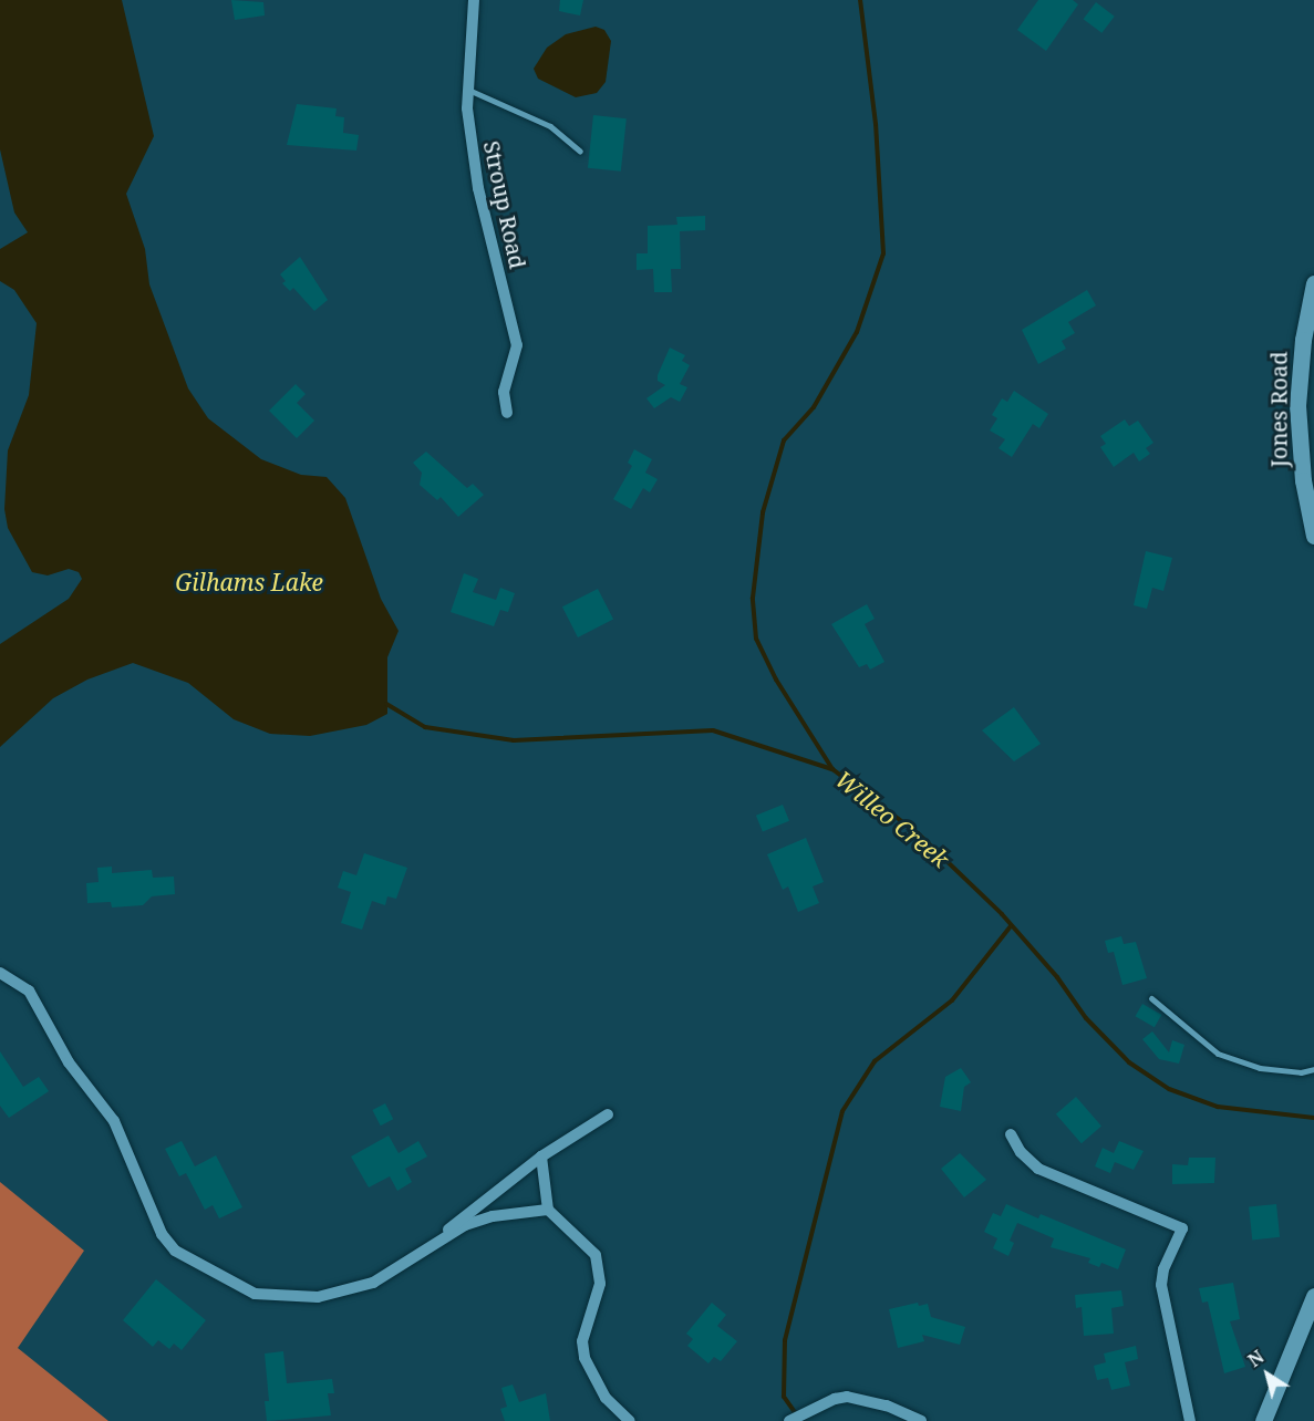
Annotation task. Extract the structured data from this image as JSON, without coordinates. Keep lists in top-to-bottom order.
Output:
{
  "streets": {
    "street": ["Stroup Road", "Jones Road"]
  },
  "water": ["Gilhams Lake", "Willeo Creek"],
  "north": "top left"
}
